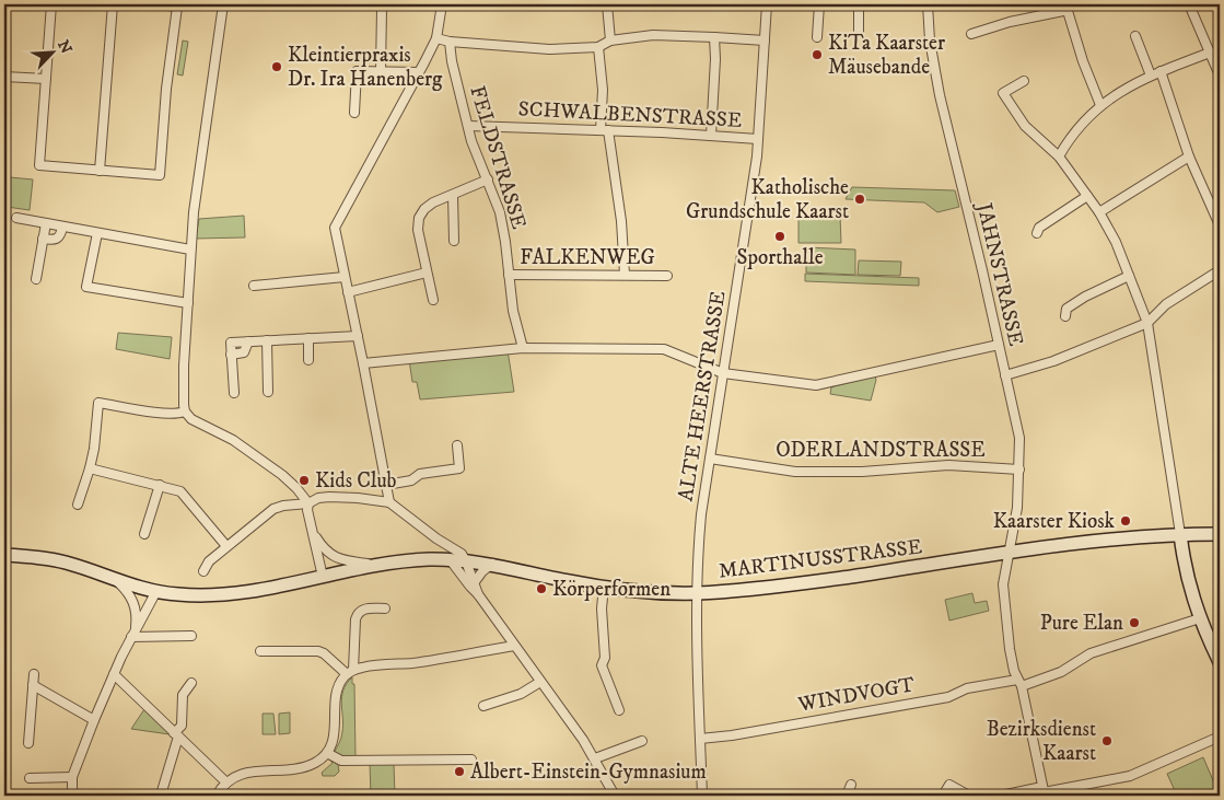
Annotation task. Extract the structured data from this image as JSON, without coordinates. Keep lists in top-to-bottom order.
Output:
{
  "streets": {
    "main road": ["MARTINUSSTRASSE"],
    "street": [
      "SCHWALBENSTRASSE",
      "FELDSTRASSE",
      "FALKENWEG",
      "JAHNSTRASSE",
      "ALTE HEERSTRASSE",
      "ODERLANDSTRASSE",
      "WINDVOGT"
    ]
  },
  "crossings": [
    ["SCHWALBENSTRASSE", "FELDSTRASSE"],
    ["SCHWALBENSTRASSE", "ALTE HEERSTRASSE"],
    ["FELDSTRASSE", "FALKENWEG"],
    ["JAHNSTRASSE", "ODERLANDSTRASSE"],
    ["JAHNSTRASSE", "MARTINUSSTRASSE"],
    ["JAHNSTRASSE", "WINDVOGT"],
    ["ALTE HEERSTRASSE", "ODERLANDSTRASSE"],
    ["ALTE HEERSTRASSE", "MARTINUSSTRASSE"],
    ["ALTE HEERSTRASSE", "WINDVOGT"]
  ],
  "places": [
    "KiTa Kaarster Mäusebande",
    "Kleintierpraxis Dr. Ira Hanenberg",
    "Katholische Grundschule Kaarst",
    "Sporthalle",
    "Kids Club",
    "Kaarster Kiosk",
    "Körperformen",
    "Pure Elan",
    "Bezirksdienst Kaarst",
    "Albert-Einstein-Gymnasium"
  ],
  "north": "top right"
}
